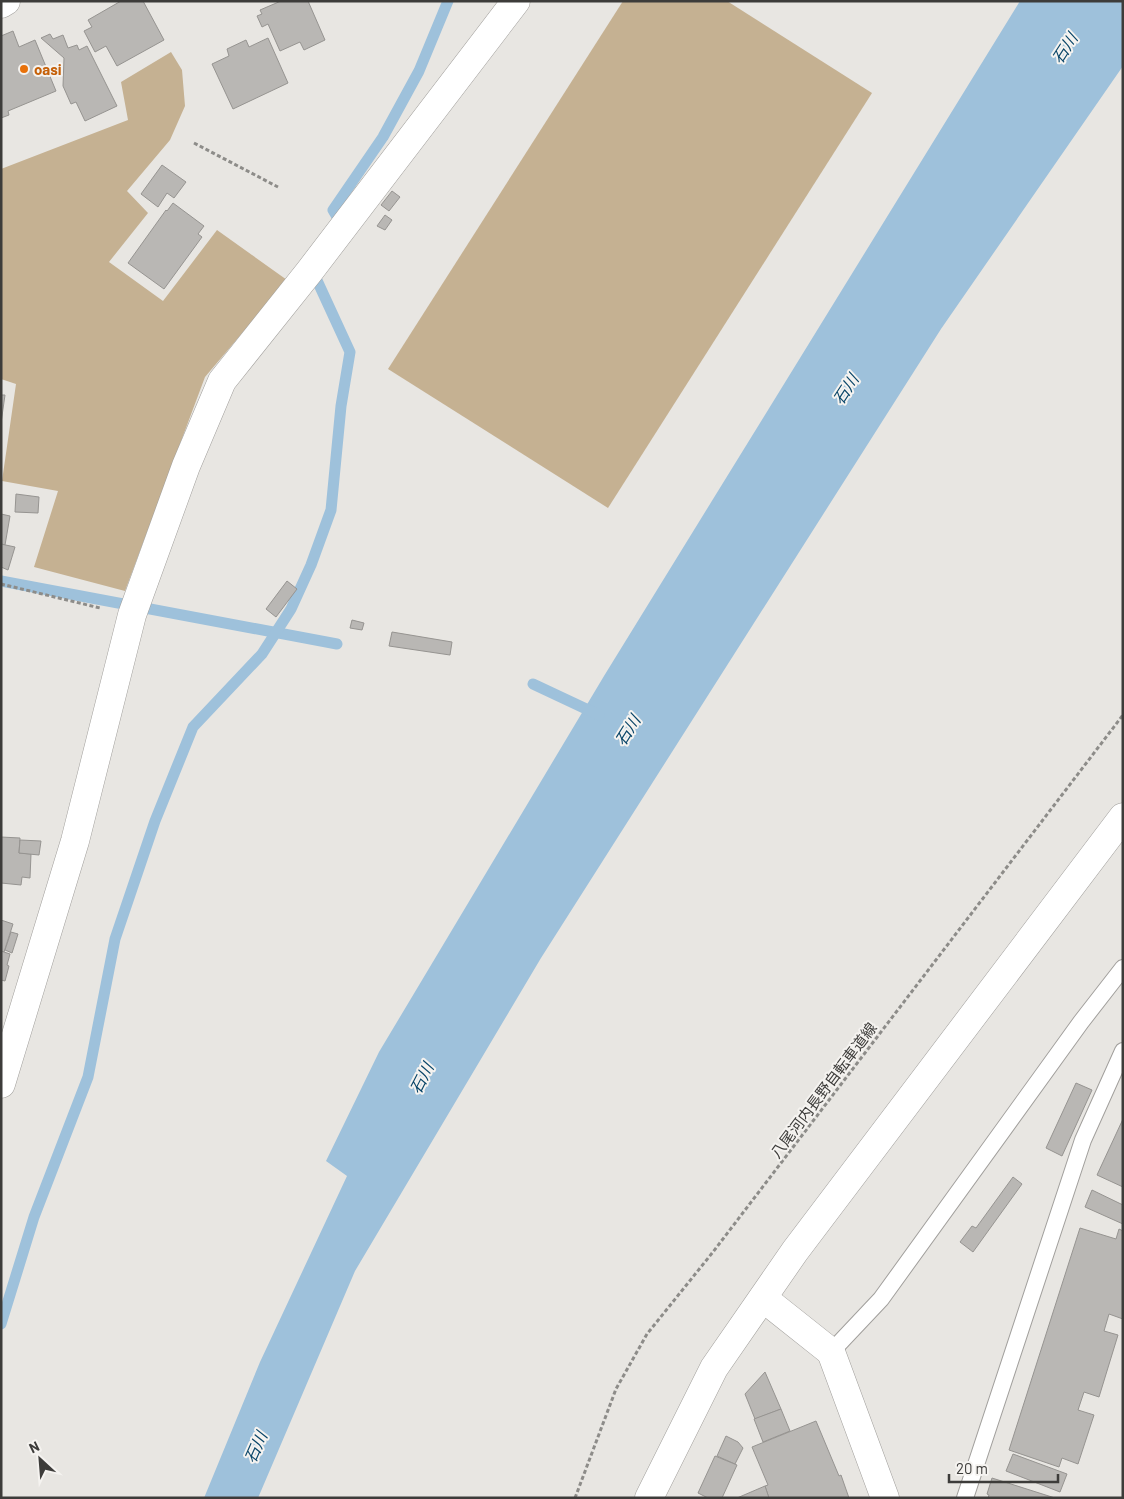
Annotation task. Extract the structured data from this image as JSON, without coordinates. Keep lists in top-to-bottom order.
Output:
{
  "streets": {
    "path": ["八尾河内長野自転車道線"]
  },
  "water": ["石川"],
  "places": ["oasi"],
  "scale_bar": "20 m",
  "north": "top left"
}
